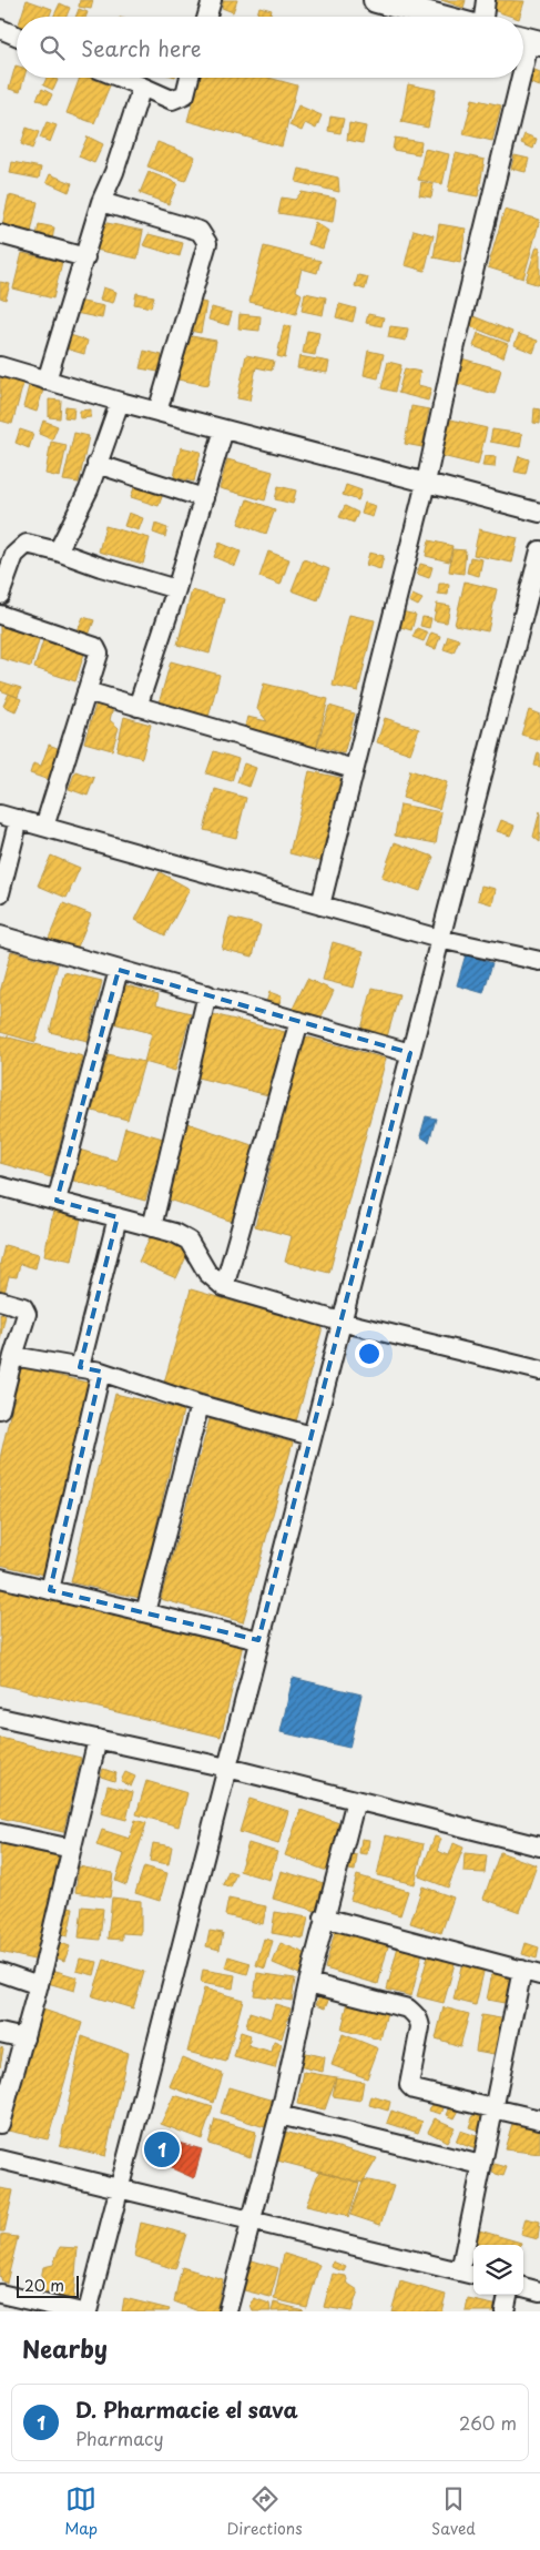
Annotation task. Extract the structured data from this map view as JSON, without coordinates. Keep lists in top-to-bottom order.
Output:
{
  "scale_bar": "20 m",
  "page": {
    "search": "Search here",
    "pins": "1",
    "scale": "20 m",
    "heading": "Nearby",
    "list": [
      {
        "mark": "1",
        "name": "D. Pharmacie el sava",
        "note": "Pharmacy",
        "value": "260 m"
      }
    ],
    "nav": ["Map", "Directions", "Saved"]
  }
}
